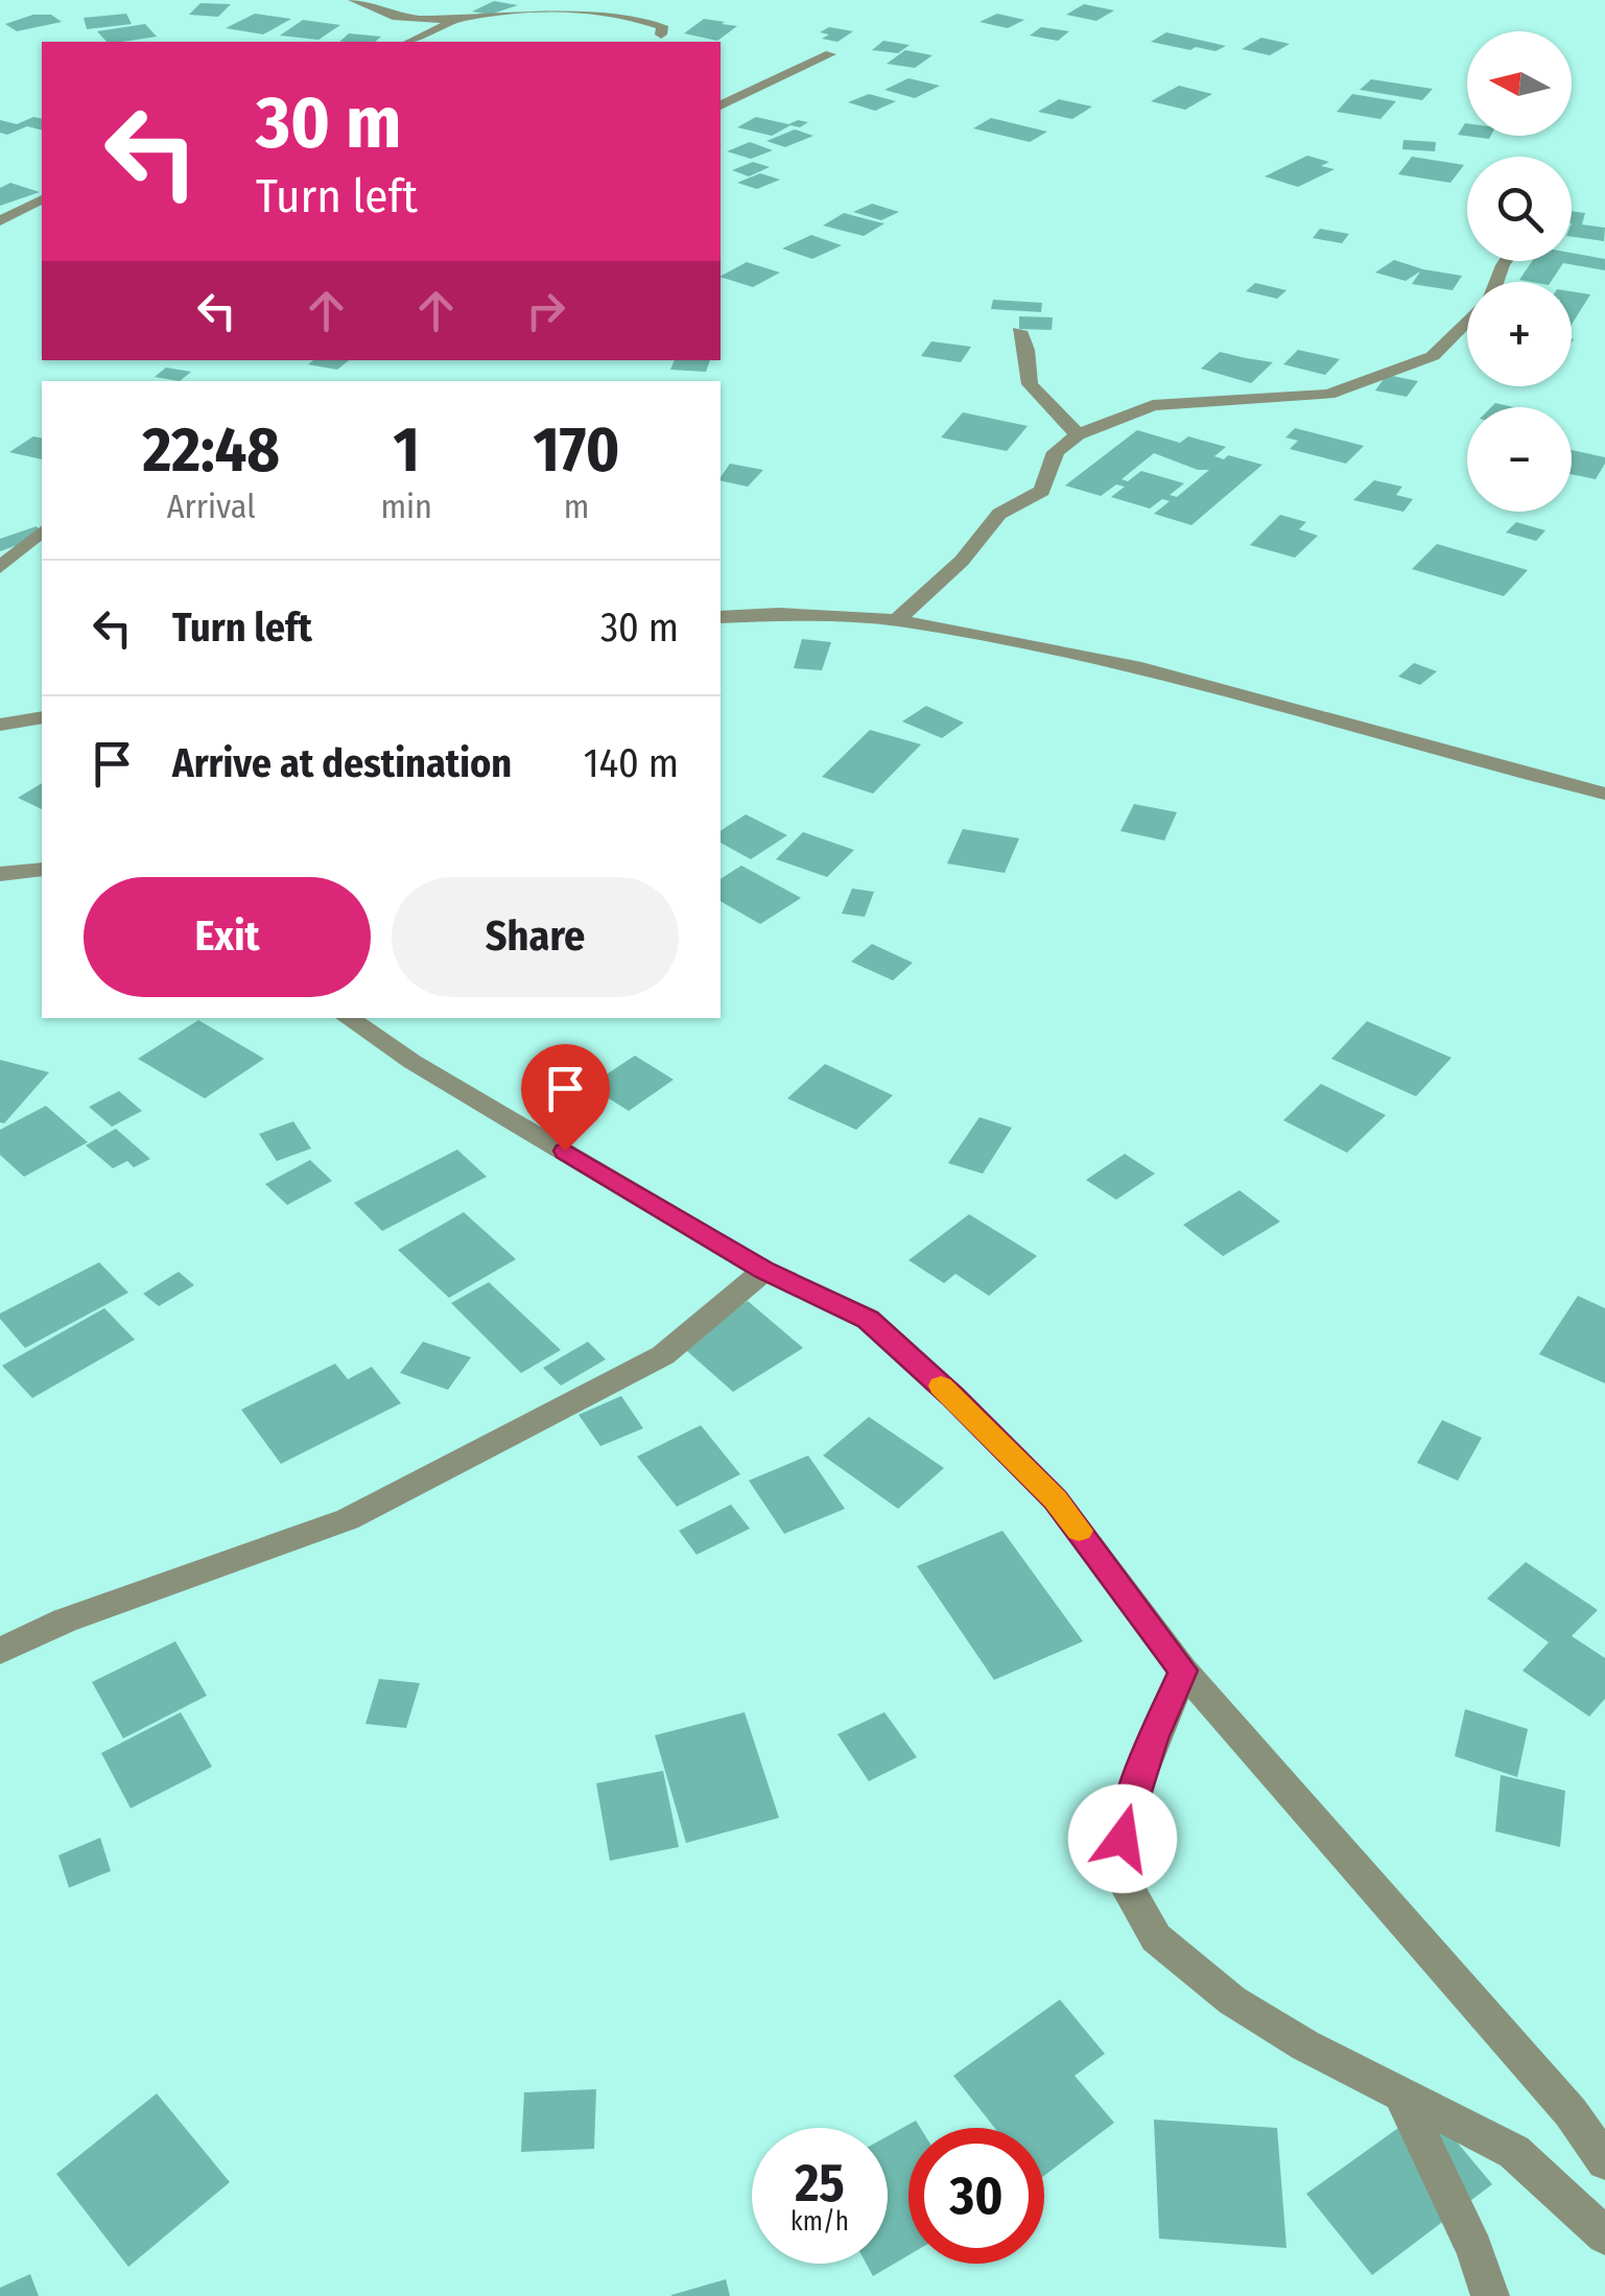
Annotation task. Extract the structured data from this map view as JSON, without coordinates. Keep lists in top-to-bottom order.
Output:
{
  "north": "left",
  "page": {
    "map_buttons": ["+", "−"],
    "turn": ["30 m", "Turn left"],
    "eta": [
      "22:48",
      "Arrival",
      "1",
      "min",
      "170",
      "m"
    ],
    "list": [
      {
        "name": "Turn left",
        "value": "30 m"
      },
      {
        "name": "Arrive at destination",
        "value": "140 m"
      }
    ],
    "buttons": ["Exit", "Share"],
    "speed": "25 km/h",
    "limit": "30"
  }
}
